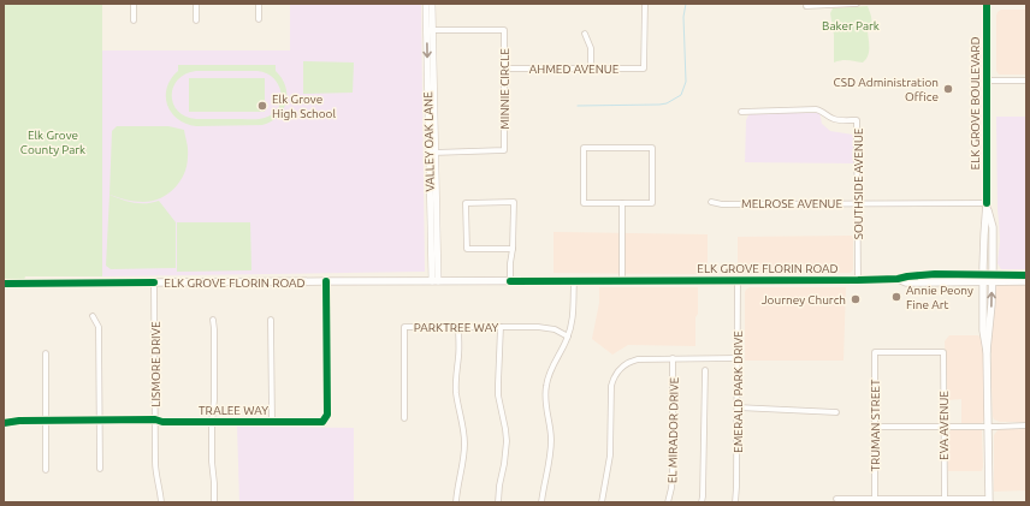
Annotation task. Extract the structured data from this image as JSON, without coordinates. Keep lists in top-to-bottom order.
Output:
{
  "streets": {
    "main road": ["ELK GROVE BOULEVARD", "ELK GROVE FLORIN ROAD"],
    "street": [
      "AHMED AVENUE",
      "MINNIE CIRCLE",
      "VALLEY OAK LANE",
      "SOUTHSIDE AVENUE",
      "MELROSE AVENUE",
      "PARKTREE WAY",
      "LISMORE DRIVE",
      "EMERALD PARK DRIVE",
      "TRALEE WAY",
      "TRUMAN STREET",
      "EVA AVENUE",
      "EL MIRADOR DRIVE"
    ]
  },
  "crossings": [
    ["AHMED AVENUE", "MINNIE CIRCLE"],
    ["MINNIE CIRCLE", "VALLEY OAK LANE"],
    ["ELK GROVE BOULEVARD", "MELROSE AVENUE"],
    ["ELK GROVE BOULEVARD", "ELK GROVE FLORIN ROAD"],
    ["VALLEY OAK LANE", "ELK GROVE FLORIN ROAD"],
    ["SOUTHSIDE AVENUE", "MELROSE AVENUE"],
    ["SOUTHSIDE AVENUE", "ELK GROVE FLORIN ROAD"],
    ["ELK GROVE FLORIN ROAD", "LISMORE DRIVE"],
    ["ELK GROVE FLORIN ROAD", "EMERALD PARK DRIVE"],
    ["ELK GROVE FLORIN ROAD", "TRALEE WAY"],
    ["LISMORE DRIVE", "TRALEE WAY"],
    ["TRUMAN STREET", "EVA AVENUE"]
  ],
  "parks": ["Baker Park", "Elk Grove County Park"],
  "places": [
    "CSD Administration Office",
    "Elk Grove High School",
    "Annie Peony Fine Art",
    "Journey Church"
  ]
}
